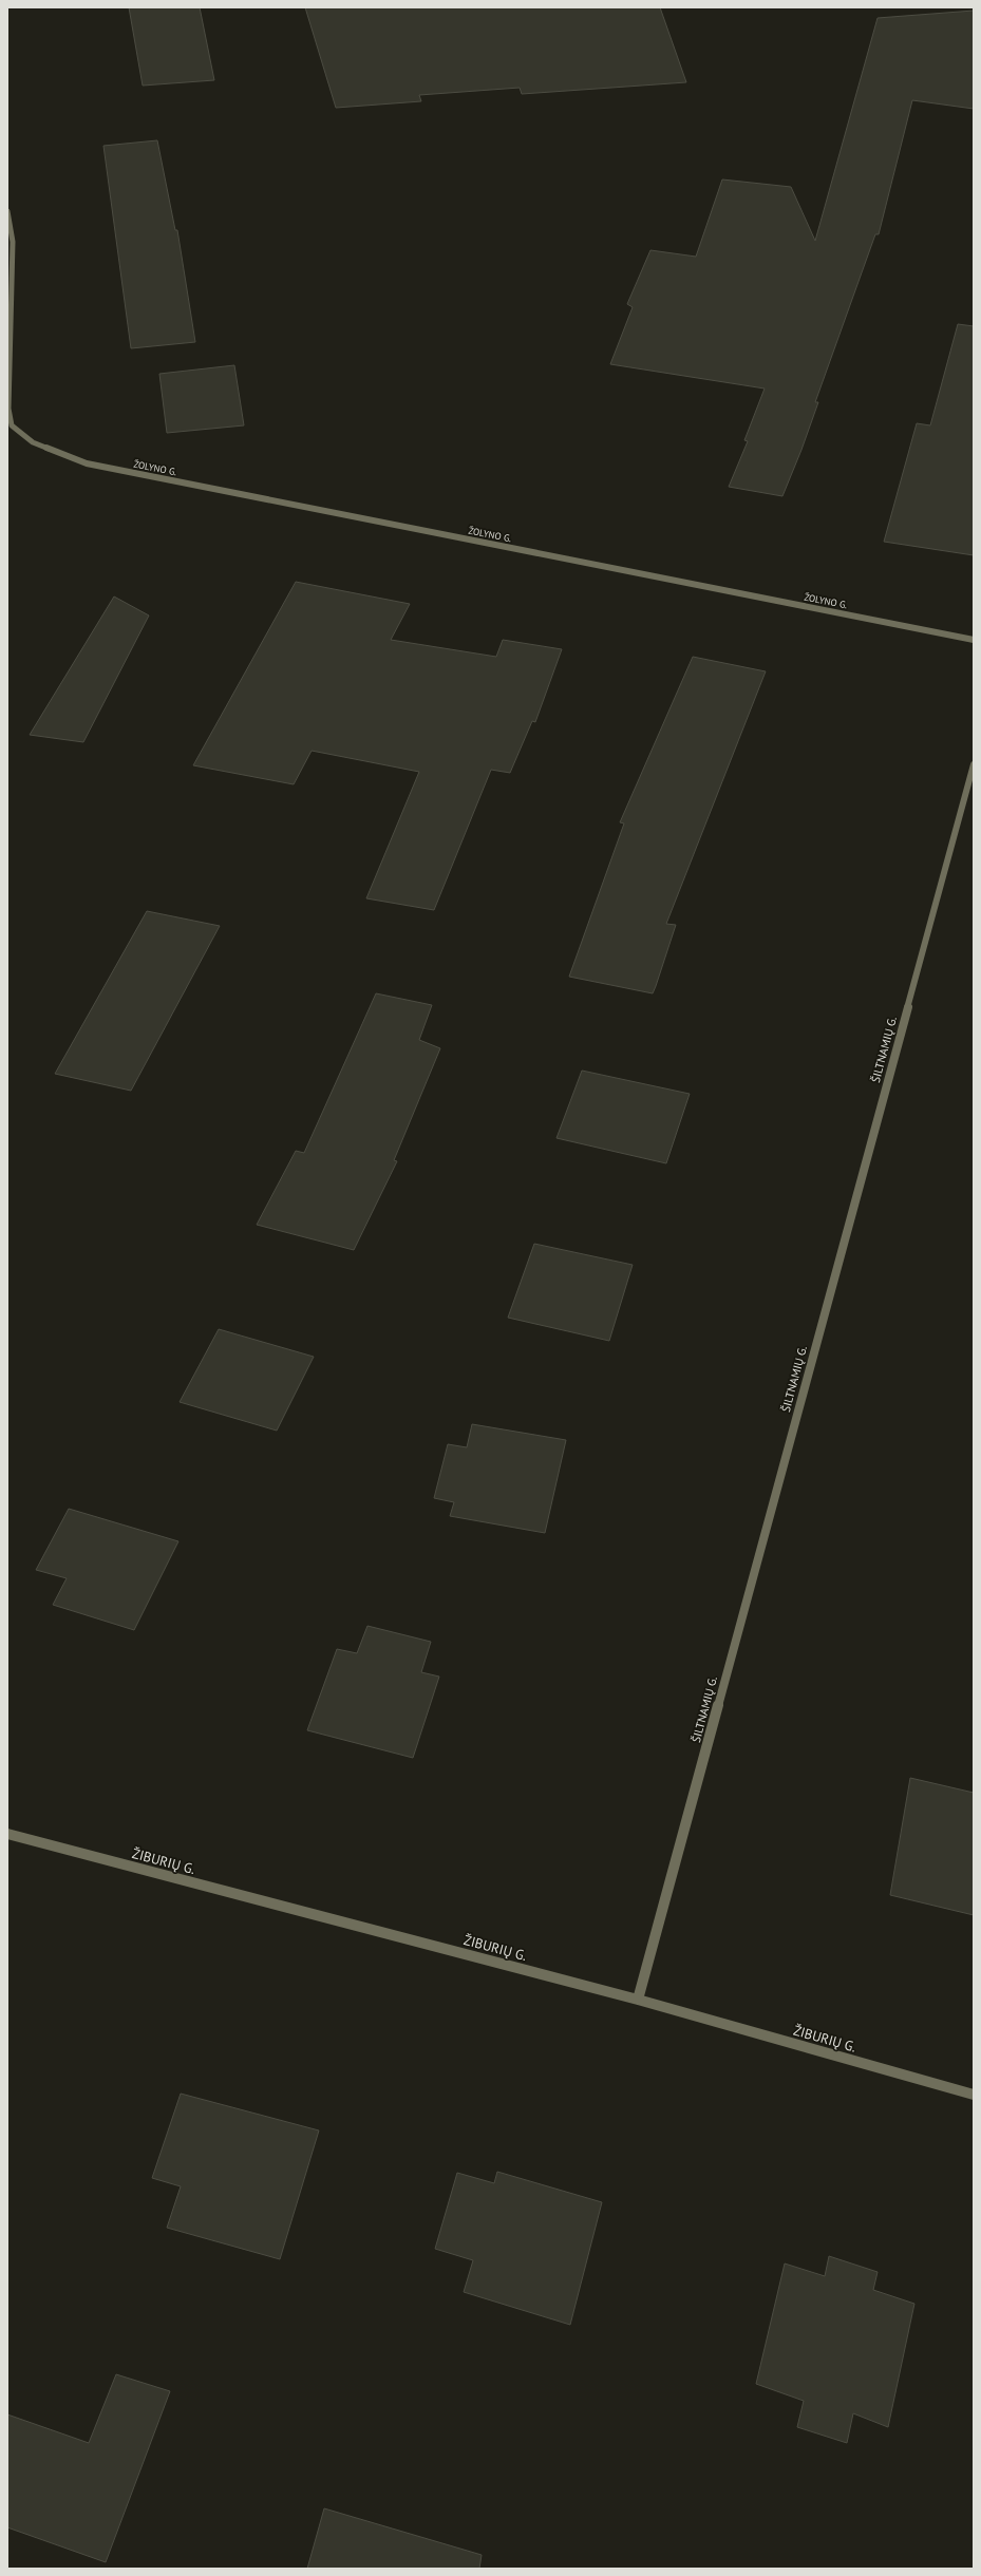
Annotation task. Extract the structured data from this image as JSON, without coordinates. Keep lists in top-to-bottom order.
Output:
{
  "streets": {
    "street": ["ŽOLYNO G.", "ŠILTNAMIŲ G.", "ŽIBURIŲ G."]
  },
  "crossings": [
    ["ŠILTNAMIŲ G.", "ŽIBURIŲ G."]
  ]
}
